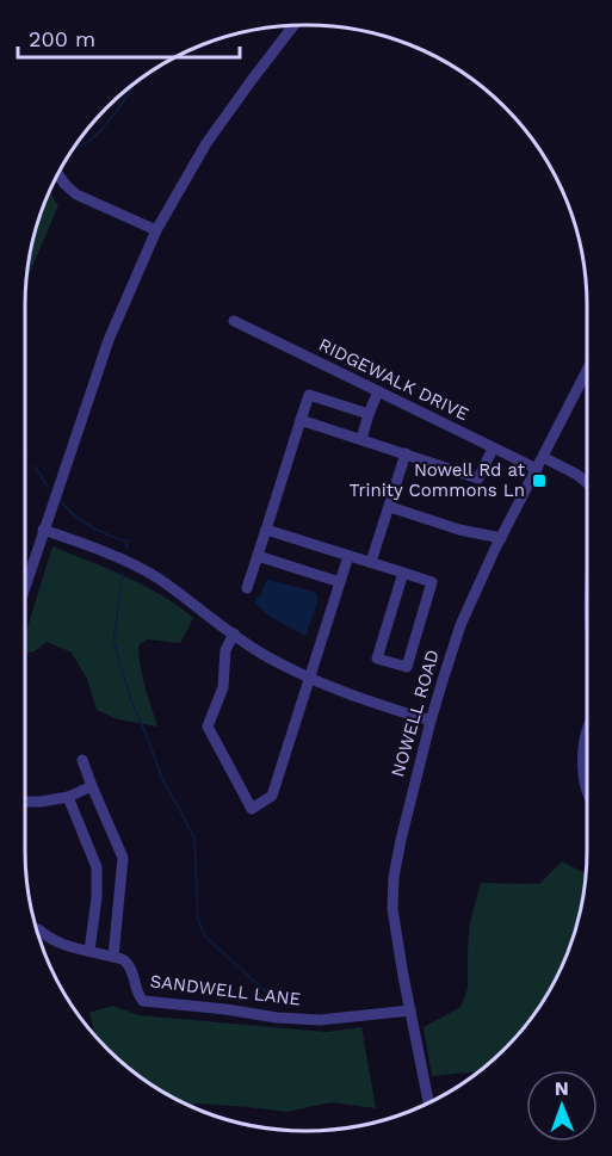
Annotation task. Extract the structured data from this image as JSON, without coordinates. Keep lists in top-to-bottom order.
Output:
{
  "streets": {
    "street": ["RIDGEWALK DRIVE", "NOWELL ROAD", "SANDWELL LANE"]
  },
  "crossings": [
    ["RIDGEWALK DRIVE", "NOWELL ROAD"],
    ["NOWELL ROAD", "SANDWELL LANE"]
  ],
  "places": {
    "transit": ["Nowell Rd at Trinity Commons Ln"]
  },
  "scale_bar": "200 m",
  "north": "top"
}
